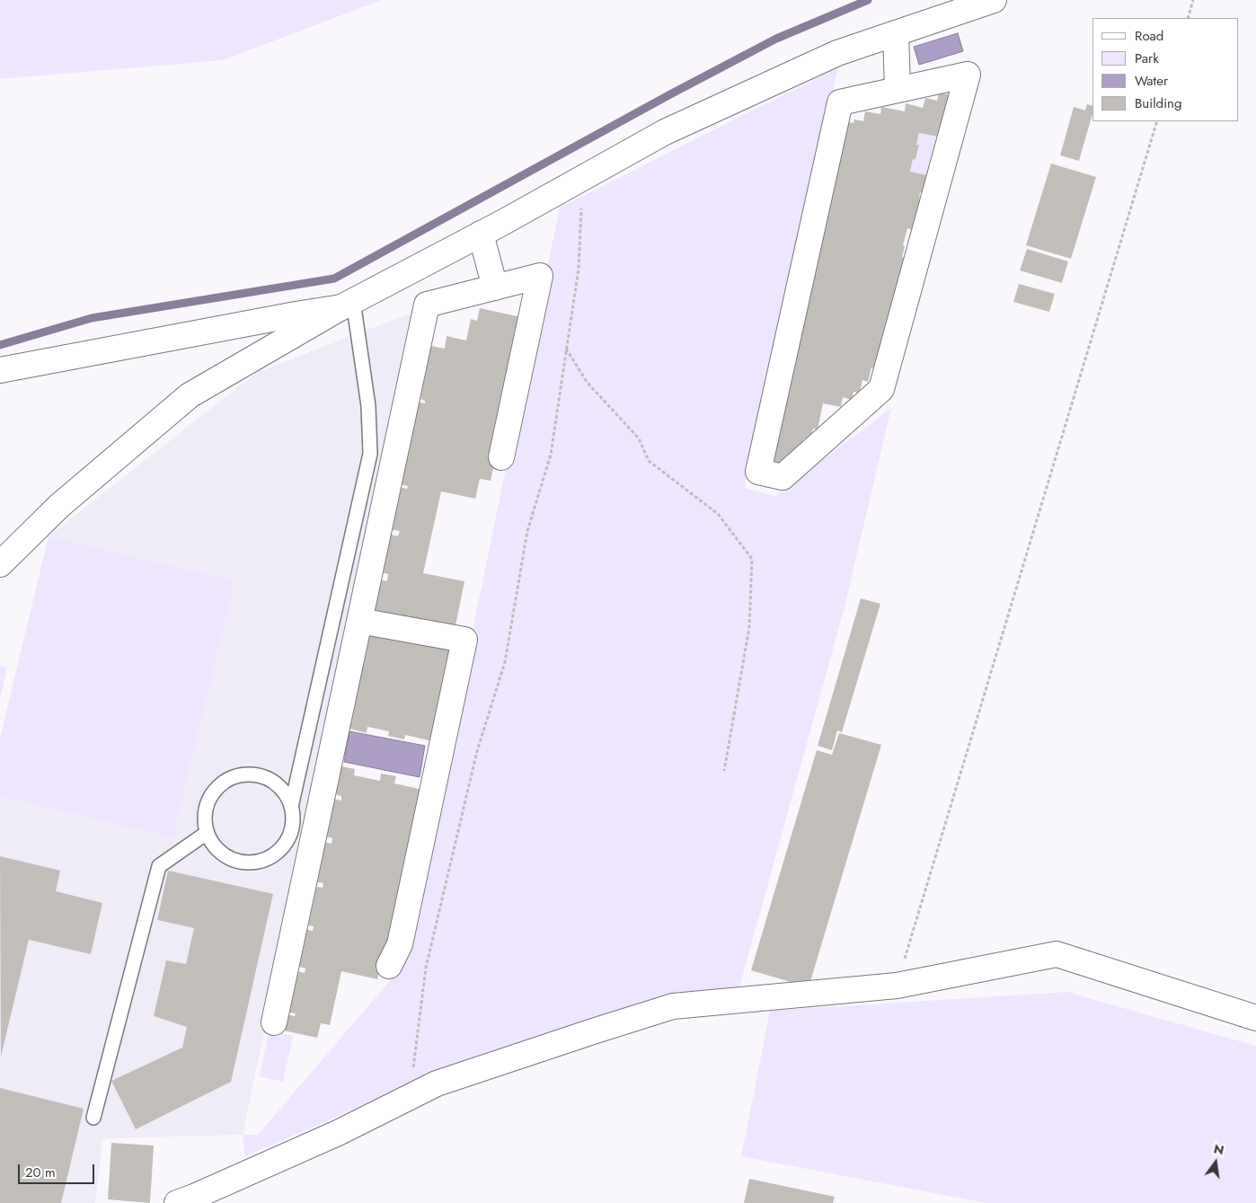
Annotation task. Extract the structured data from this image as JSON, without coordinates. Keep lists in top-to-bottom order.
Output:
{
  "legend": [
    "Road",
    "Park",
    "Water",
    "Building"
  ],
  "scale_bar": "20 m",
  "north": "top"
}
